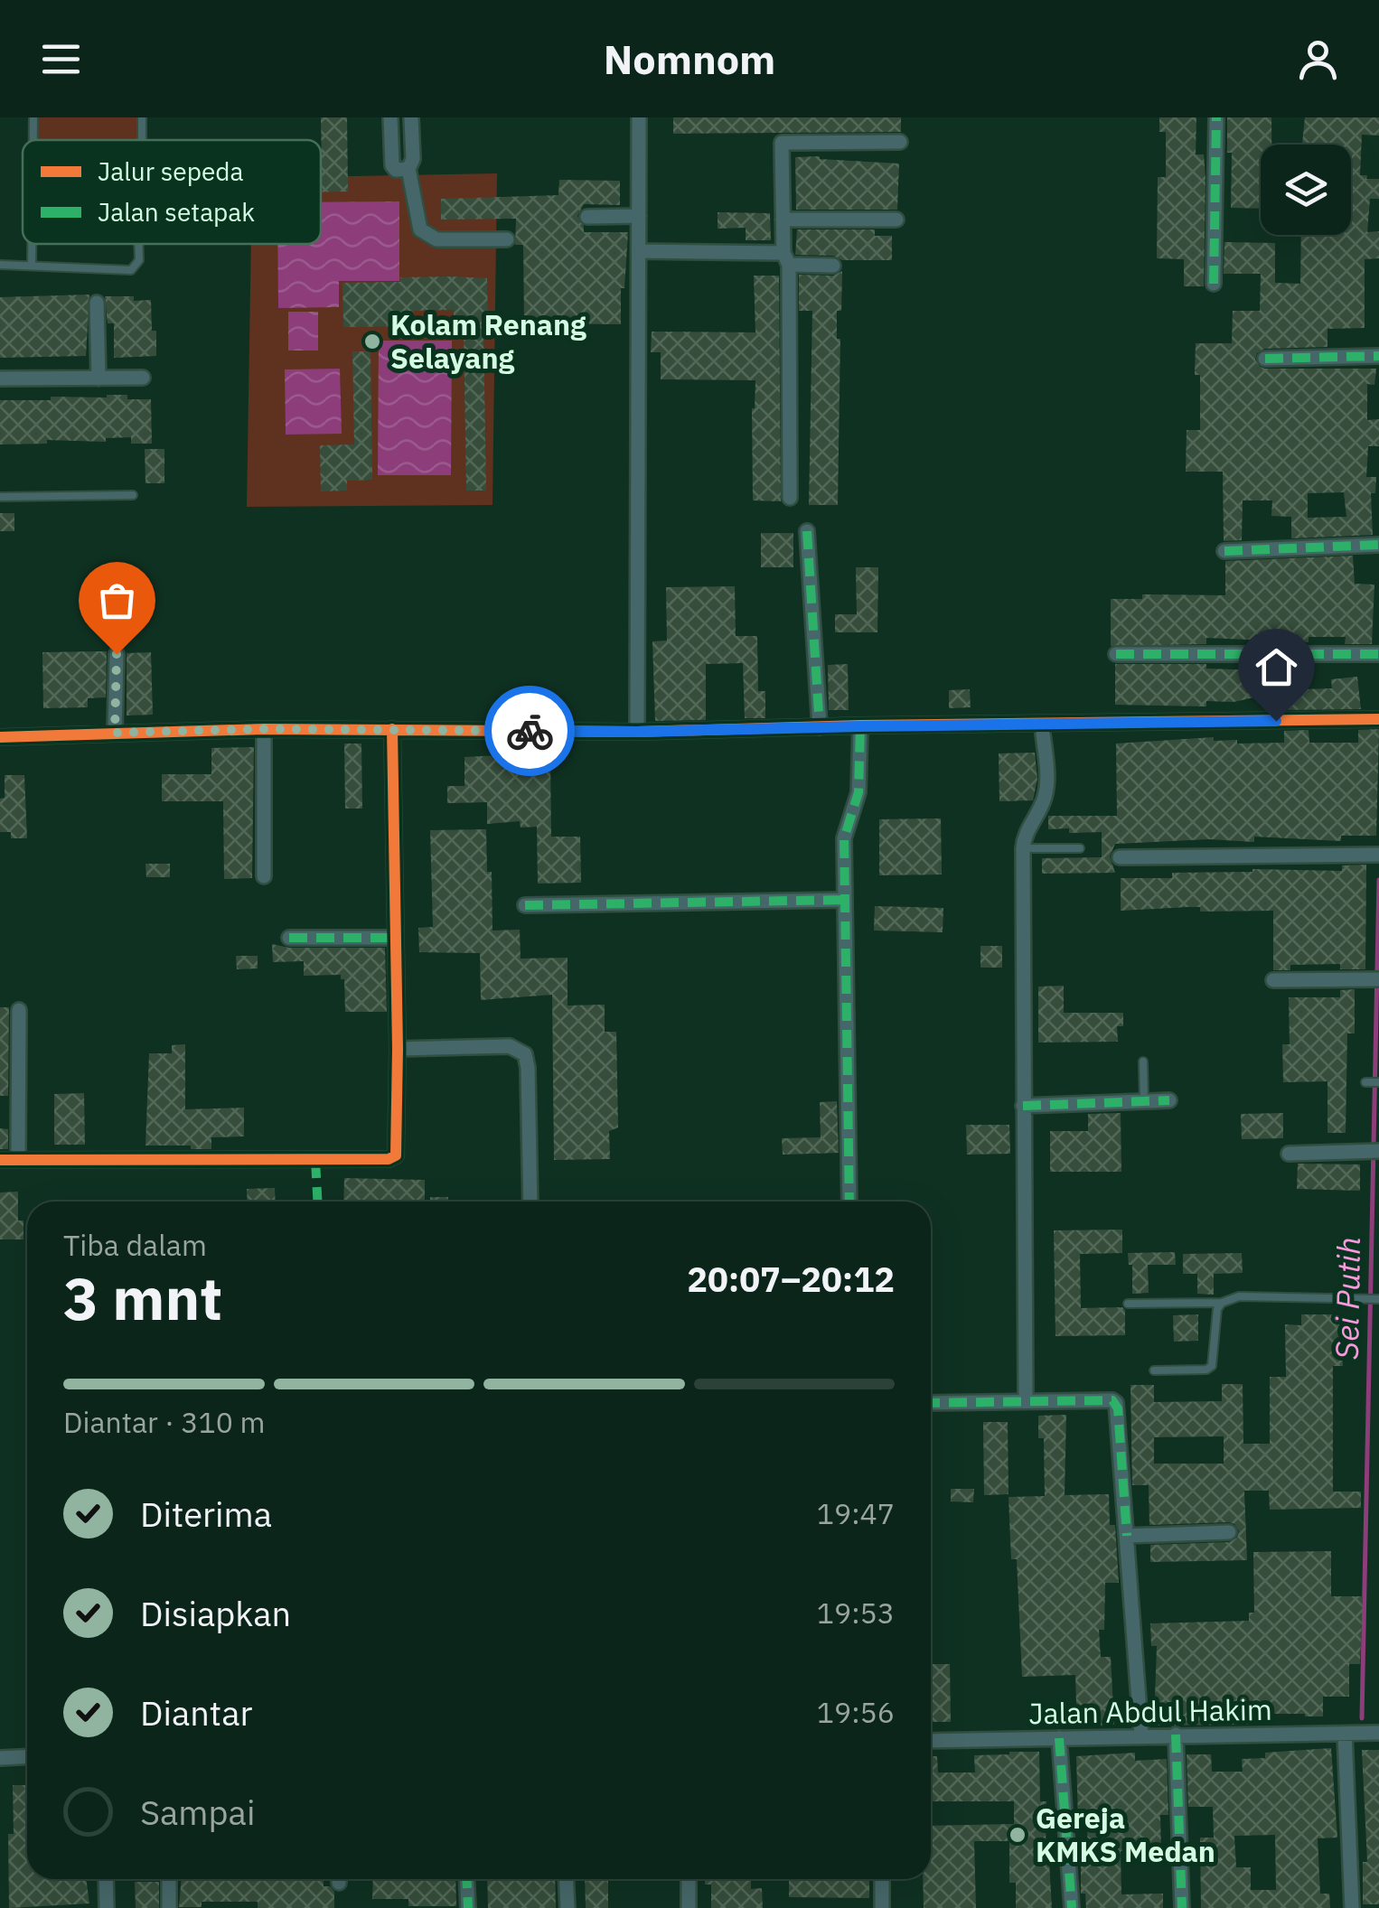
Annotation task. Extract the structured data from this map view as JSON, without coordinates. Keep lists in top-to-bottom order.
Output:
{
  "streets": {
    "street": ["Jalan Abdul Hakim"]
  },
  "water": ["Sei Putih"],
  "places": ["Kolam Renang Selayang", "Gereja KMKS Medan"],
  "legend": ["Jalur sepeda", "Jalan setapak"],
  "page": {
    "header": "Nomnom",
    "heading": ["3 mnt", "Tiba dalam", "20:07–20:12"],
    "bar": "Diantar · 310 m",
    "list": [
      ["Diterima", "19:47"],
      ["Disiapkan", "19:53"],
      ["Diantar", "19:56"],
      "Sampai"
    ]
  }
}
